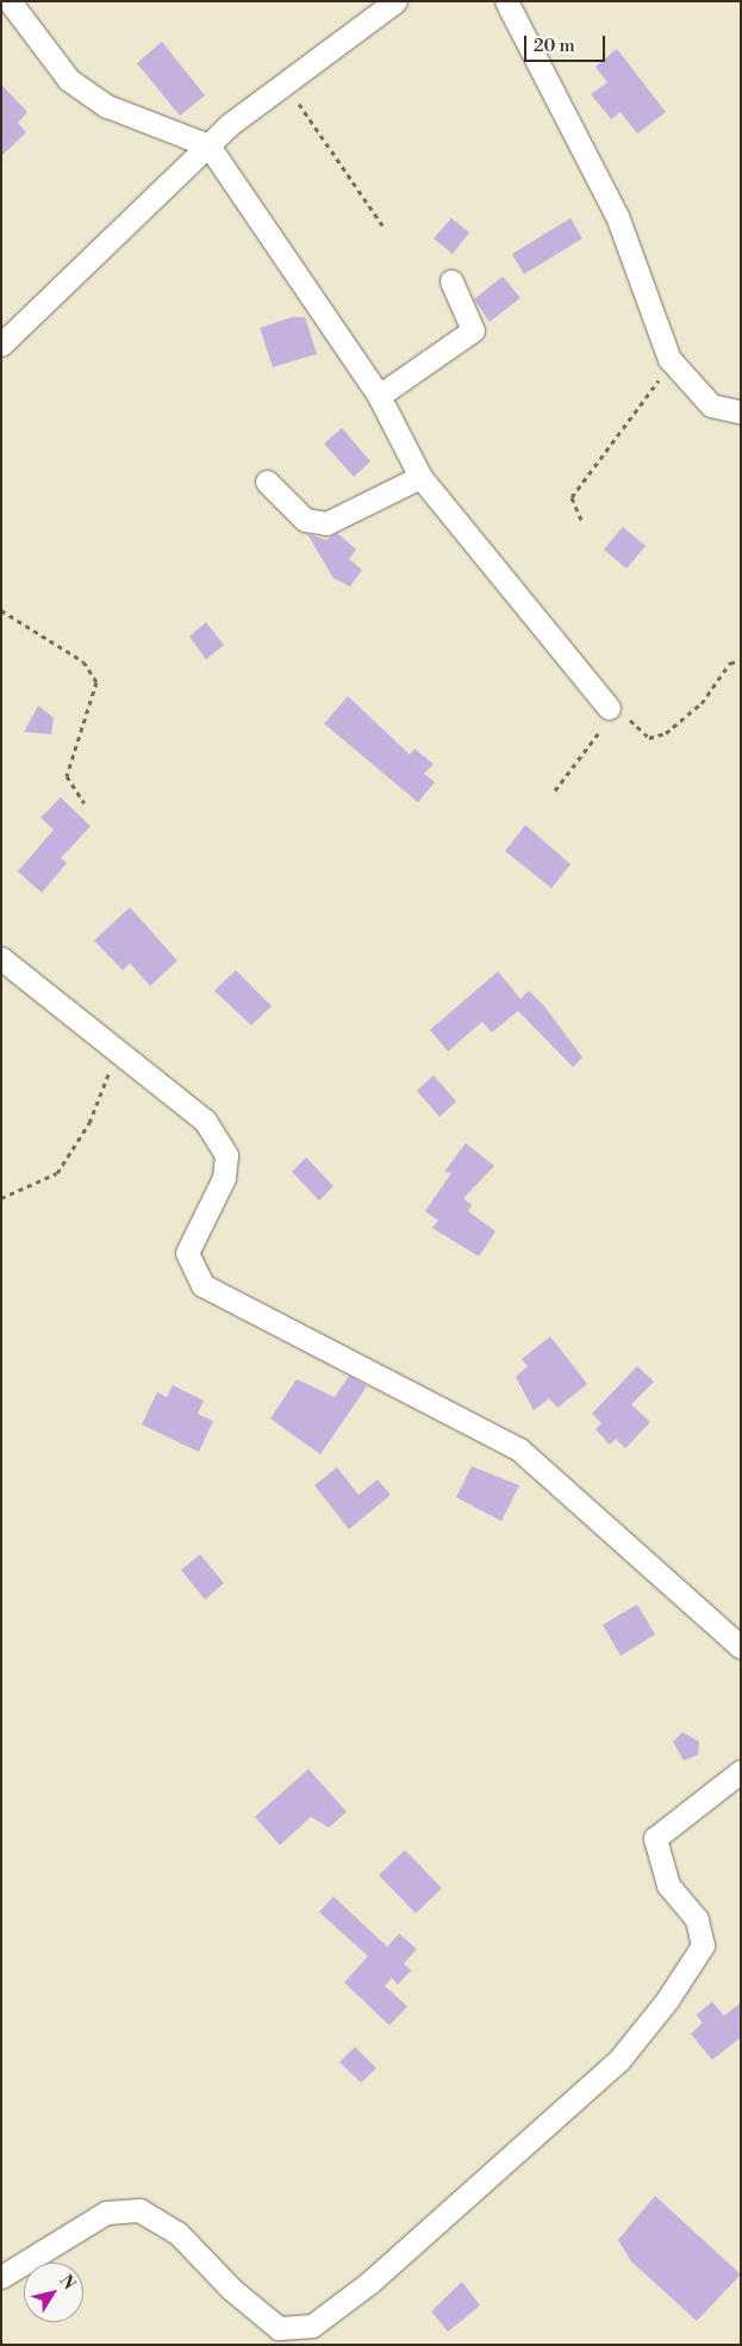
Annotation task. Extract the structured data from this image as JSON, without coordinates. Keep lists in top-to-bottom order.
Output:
{
  "scale_bar": "20 m",
  "north": "top right"
}
